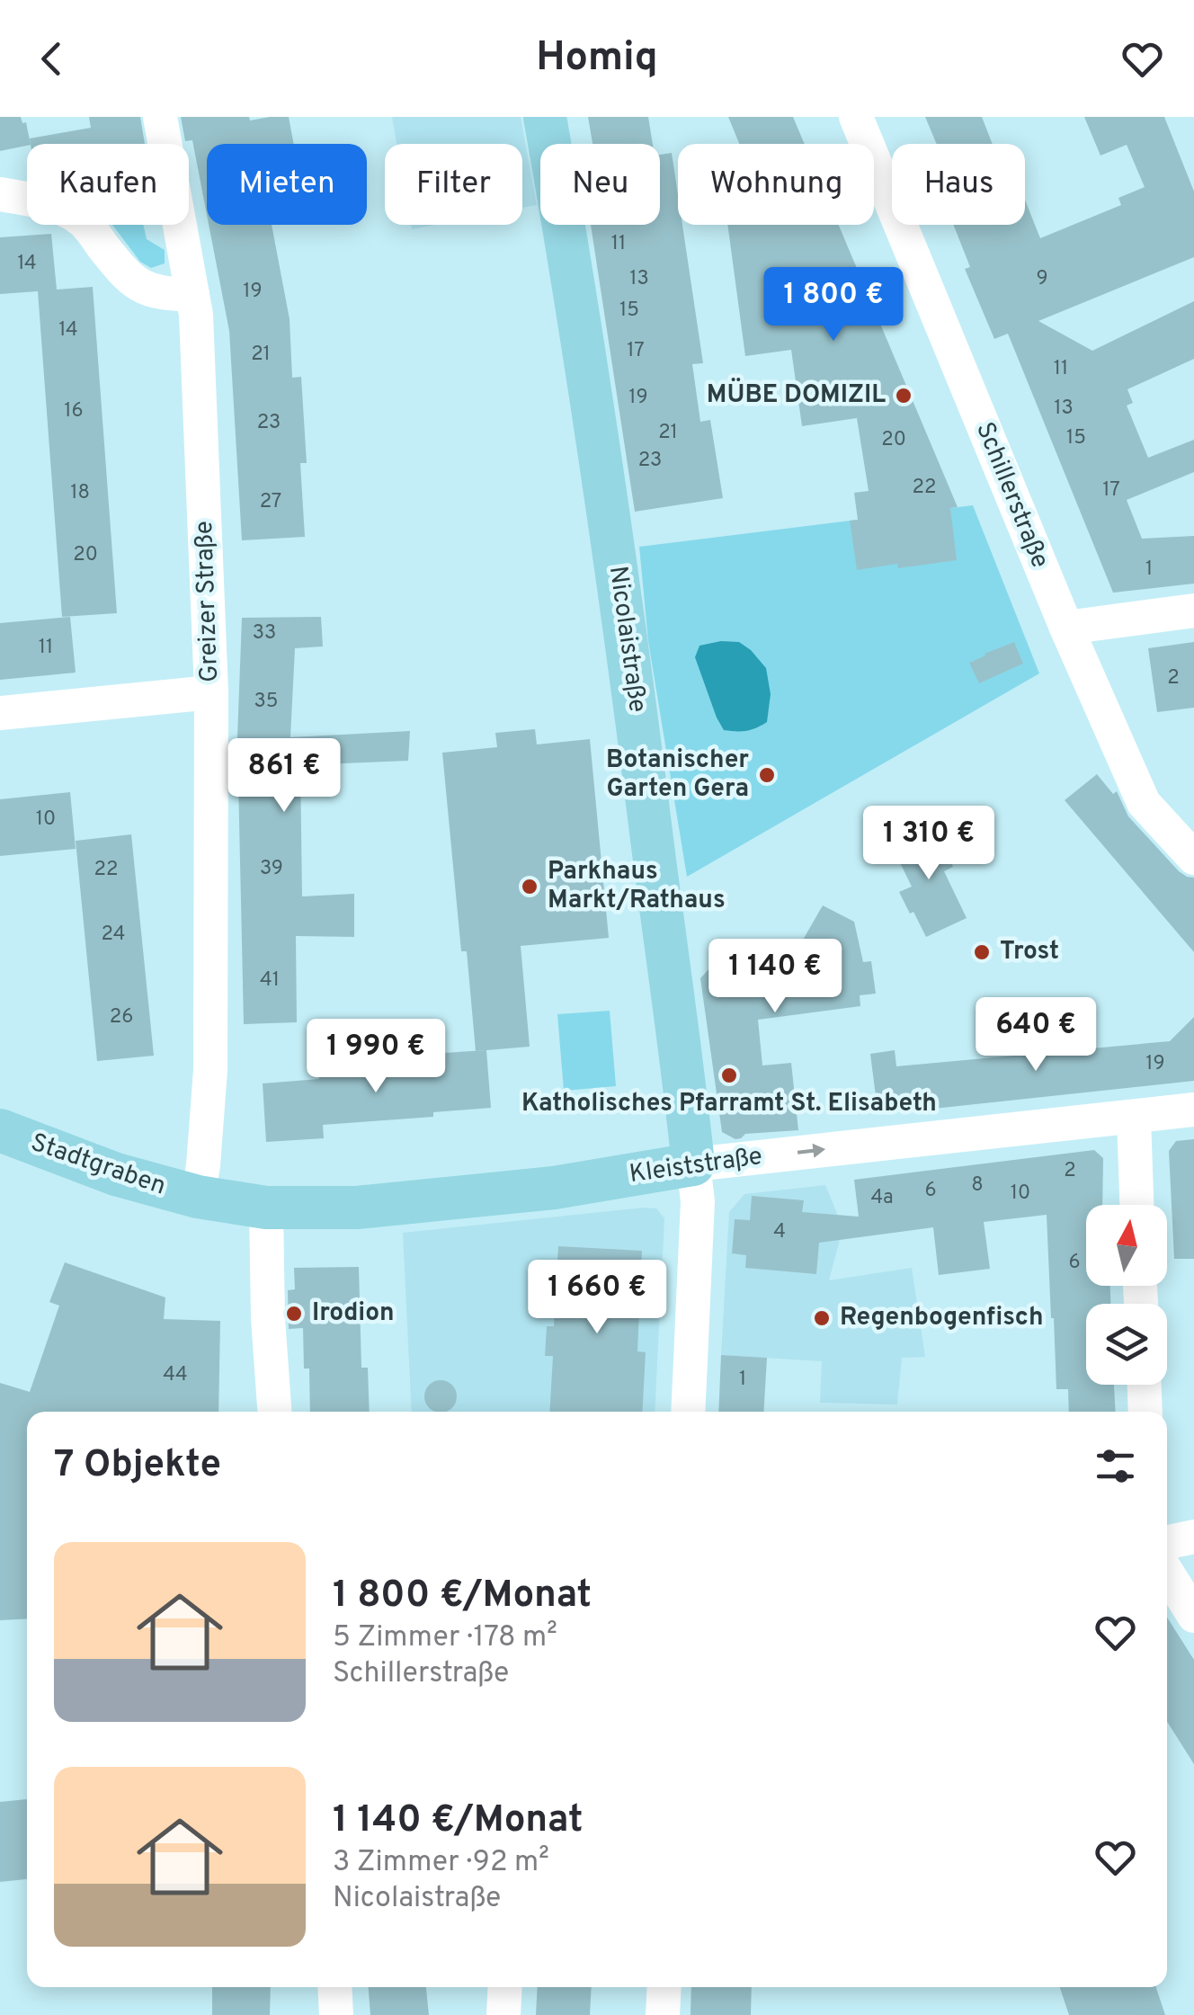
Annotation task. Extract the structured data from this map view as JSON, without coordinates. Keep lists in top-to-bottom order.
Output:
{
  "streets": {
    "main road": ["Nicolaistraße", "Stadtgraben", "Kleiststraße"],
    "street": ["Schillerstraße", "Greizer Straße"]
  },
  "crossings": [
    ["Greizer Straße", "Stadtgraben"],
    ["Greizer Straße", "Kleiststraße"],
    ["Nicolaistraße", "Kleiststraße"],
    ["Stadtgraben", "Kleiststraße"]
  ],
  "one_way": ["Kleiststraße"],
  "places": [
    "MÜBE DOMIZIL",
    "Botanischer Garten Gera",
    "Parkhaus Markt/Rathaus",
    "Trost",
    "Katholisches Pfarramt St. Elisabeth",
    "Irodion",
    "Regenbogenfisch"
  ],
  "house_numbers": [
    "11",
    "14",
    "13",
    "9",
    "19",
    "15",
    "14",
    "17",
    "21",
    "11",
    "19",
    "13",
    "16",
    "23",
    "21",
    "15",
    "20",
    "23",
    "22",
    "17",
    "18",
    "27",
    "20",
    "1",
    "33",
    "11",
    "2",
    "35",
    "10",
    "39",
    "22",
    "24",
    "41",
    "26",
    "19",
    "2",
    "8",
    "6",
    "10",
    "4a",
    "4",
    "6",
    "44",
    "1"
  ],
  "north": "top",
  "page": {
    "header": "Homiq",
    "chip": [
      "Kaufen",
      "Mieten",
      "Filter",
      "Neu",
      "Wohnung",
      "Haus"
    ],
    "price": [
      "1 800 €",
      "861 €",
      "1 310 €",
      "1 140 €",
      "640 €",
      "1 990 €",
      "1 660 €"
    ],
    "heading": "7 Objekte",
    "list": [
      {
        "name": "1 800 €/Monat",
        "note": "5 Zimmer · 178 m² · Schillerstraße"
      },
      {
        "name": "1 140 €/Monat",
        "note": "3 Zimmer · 92 m² · Nicolaistraße"
      }
    ]
  }
}
